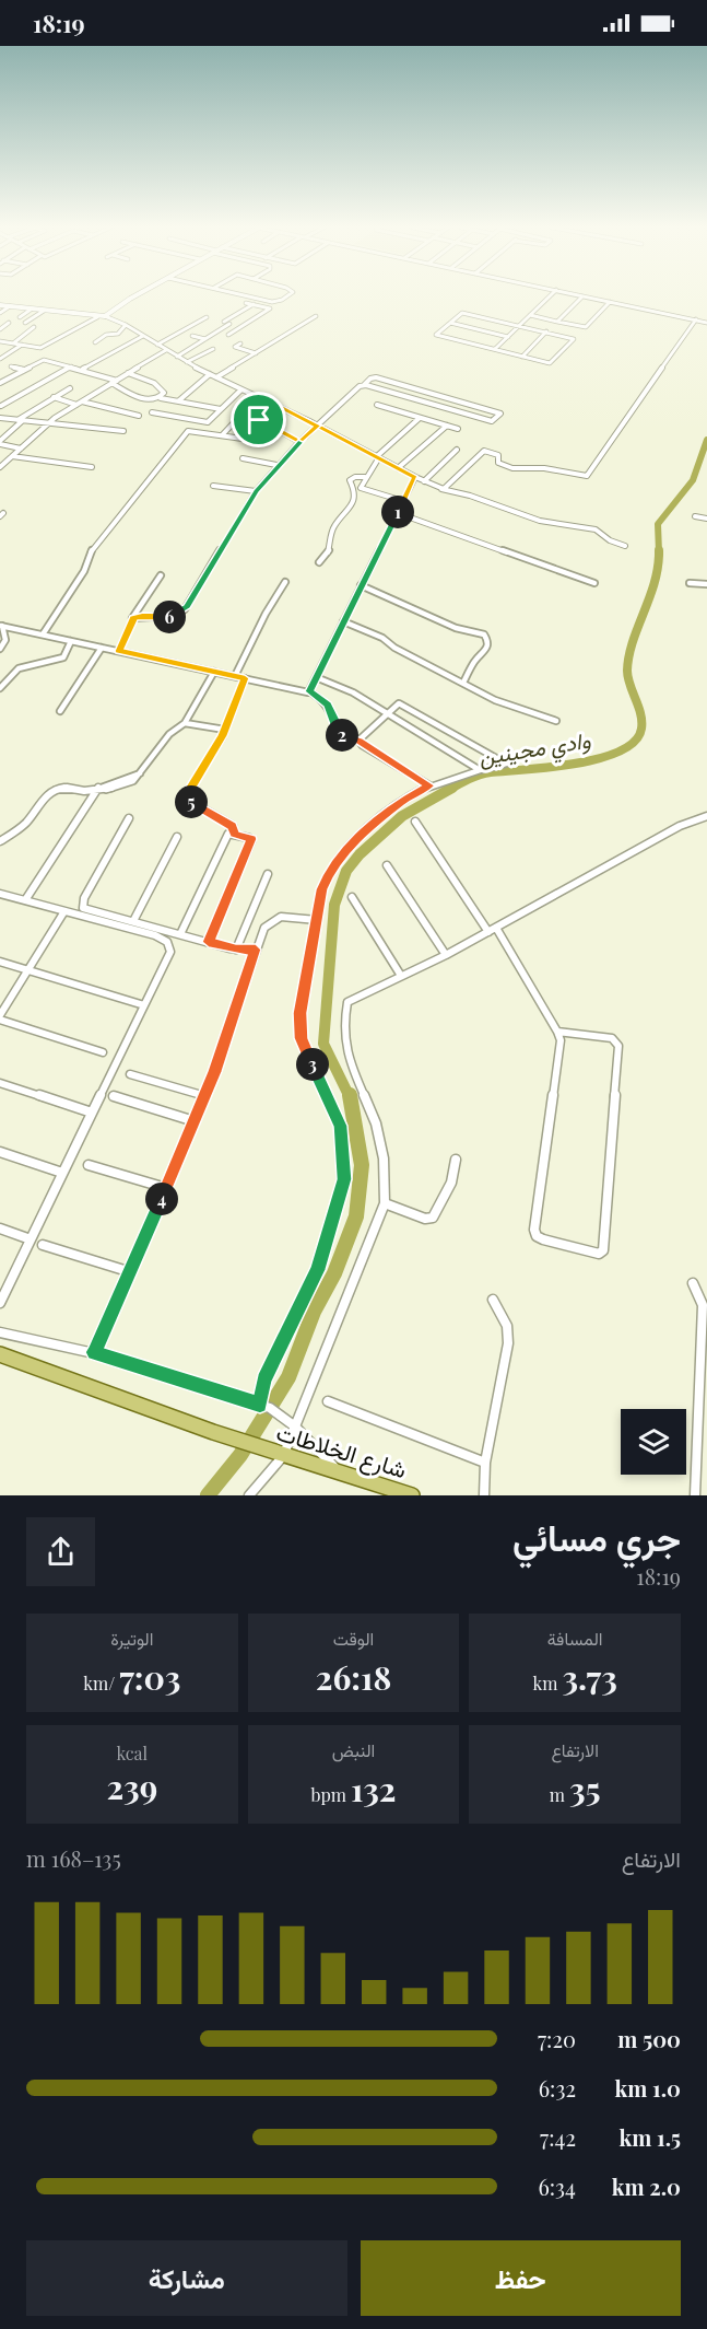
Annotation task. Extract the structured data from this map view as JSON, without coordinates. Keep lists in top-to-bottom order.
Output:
{
  "streets": {
    "main road": ["شارع الخلاطات"]
  },
  "water": ["وادي مجينين"],
  "page": {
    "status": "18:19",
    "pins": [
      "1",
      "6",
      "2",
      "5",
      "3",
      "4"
    ],
    "heading": ["جري مسائي", "18:19"],
    "stats": [
      ["المسافة", "3.73 km"],
      ["الوقت", "26:18"],
      ["الوتيرة", "7:03 /km"],
      ["الارتفاع", "35 m"],
      ["النبض", "132 bpm"],
      ["kcal", "239"]
    ],
    "chart": ["الارتفاع", "135–168 m"],
    "list": [
      {
        "name": "500 m",
        "note": "7:20"
      },
      {
        "name": "1.0 km",
        "note": "6:32"
      },
      {
        "name": "1.5 km",
        "note": "7:42"
      },
      {
        "name": "2.0 km",
        "note": "6:34"
      }
    ],
    "buttons": ["حفظ", "مشاركة"]
  }
}
